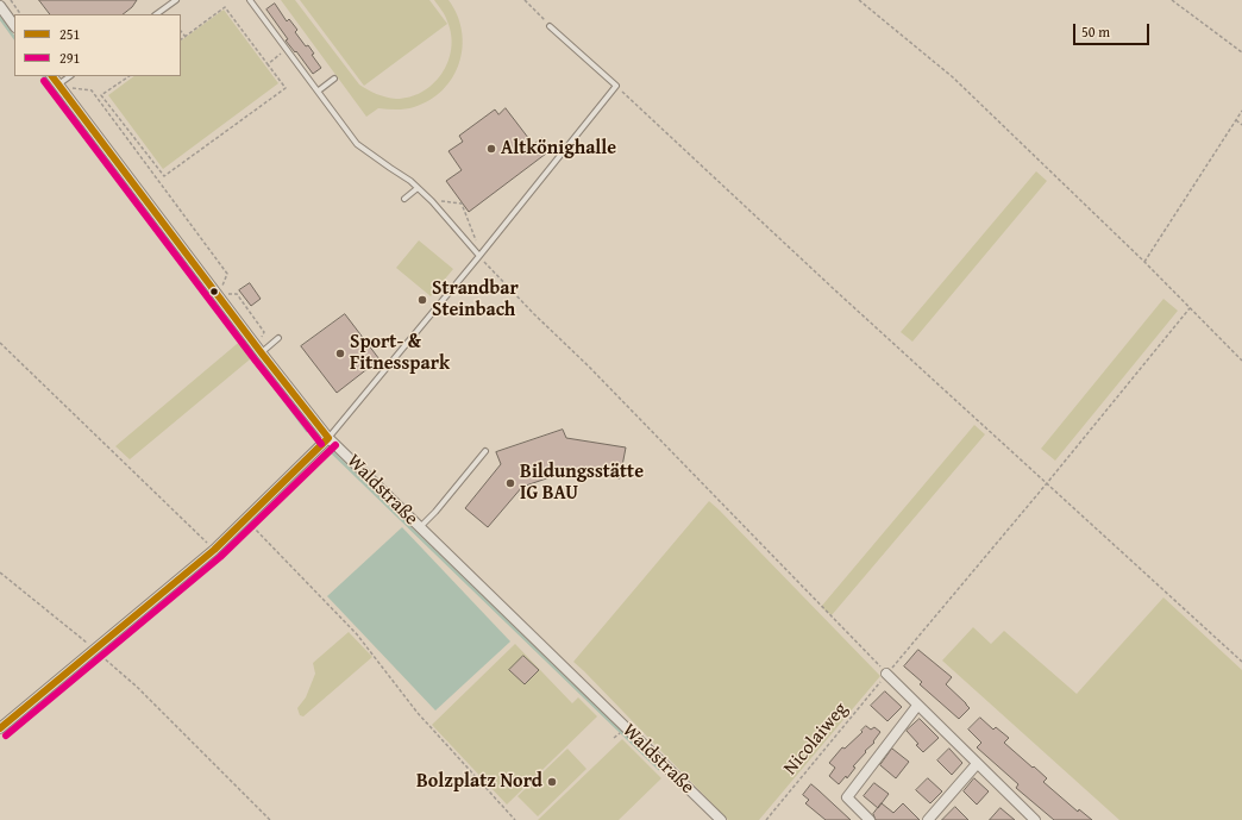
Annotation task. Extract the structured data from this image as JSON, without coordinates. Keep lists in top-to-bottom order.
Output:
{
  "streets": {
    "street": ["Waldstraße"],
    "path": ["Nicolaiweg"]
  },
  "places": [
    "Altkönighalle",
    "Strandbar Steinbach",
    "Sport- & Fitnesspark",
    "Bildungsstätte IG BAU",
    "Bolzplatz Nord"
  ],
  "lines": ["transit line 251", "transit line 291"],
  "legend": ["251", "291"],
  "scale_bar": "50 m"
}
